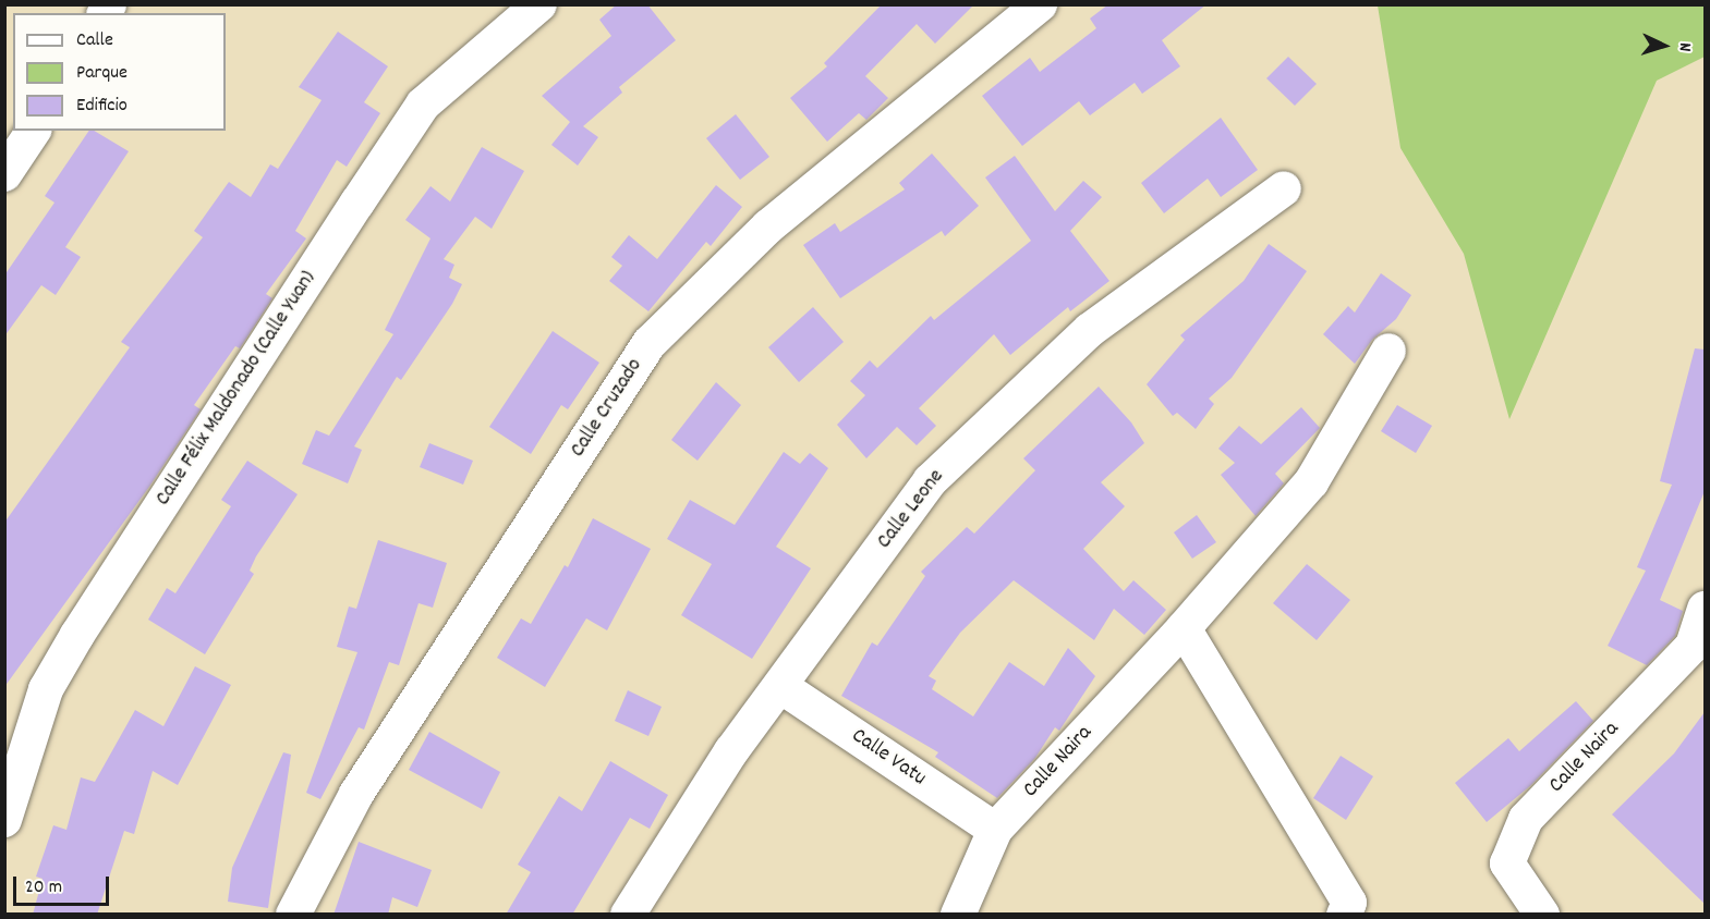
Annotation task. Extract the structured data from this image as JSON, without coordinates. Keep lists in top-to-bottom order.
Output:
{
  "streets": {
    "street": [
      "Calle Félix Maldonado (Calle Yuan)",
      "Calle Cruzado",
      "Calle Leone",
      "Calle Vatu",
      "Calle Naira"
    ]
  },
  "crossings": [
    ["Calle Leone", "Calle Vatu"],
    ["Calle Vatu", "Calle Naira"]
  ],
  "legend": ["Calle", "Parque", "Edificio"],
  "scale_bar": "20 m",
  "north": "right"
}
